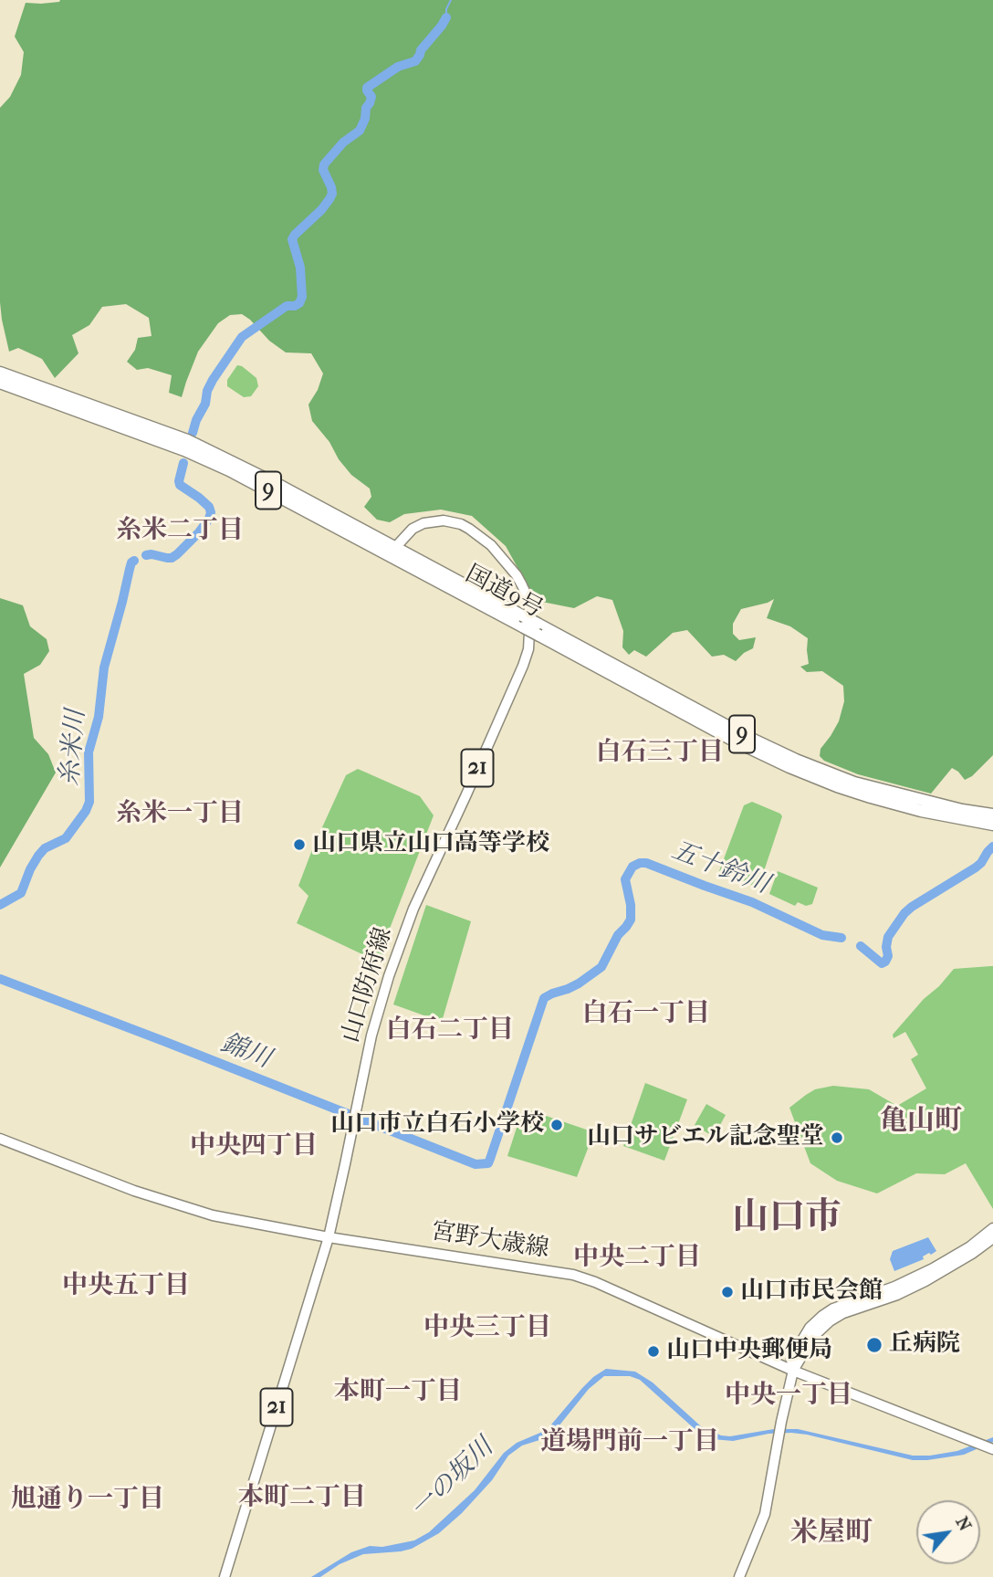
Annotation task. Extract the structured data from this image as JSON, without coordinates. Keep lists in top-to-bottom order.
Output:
{
  "streets": {
    "highway": ["9", "国道9号"],
    "main road": ["21", "山口防府線", "宮野大歳線"]
  },
  "crossings": [
    ["国道9号", "山口防府線"],
    ["山口防府線", "宮野大歳線"]
  ],
  "districts": [
    "糸米二丁目",
    "白石三丁目",
    "糸米一丁目",
    "白石一丁目",
    "白石二丁目",
    "亀山町",
    "中央四丁目",
    "山口市",
    "中央二丁目",
    "中央五丁目",
    "中央三丁目",
    "本町一丁目",
    "中央一丁目",
    "道場門前一丁目",
    "本町二丁目",
    "旭通り一丁目",
    "米屋町"
  ],
  "water": [
    "糸米川",
    "五十鈴川",
    "錦川",
    "一の坂川"
  ],
  "places": [
    "山口県立山口高等学校",
    "山口市立白石小学校",
    "山口サビエル記念聖堂",
    "山口市民会館",
    "丘病院",
    "山口中央郵便局"
  ],
  "north": "top right"
}
